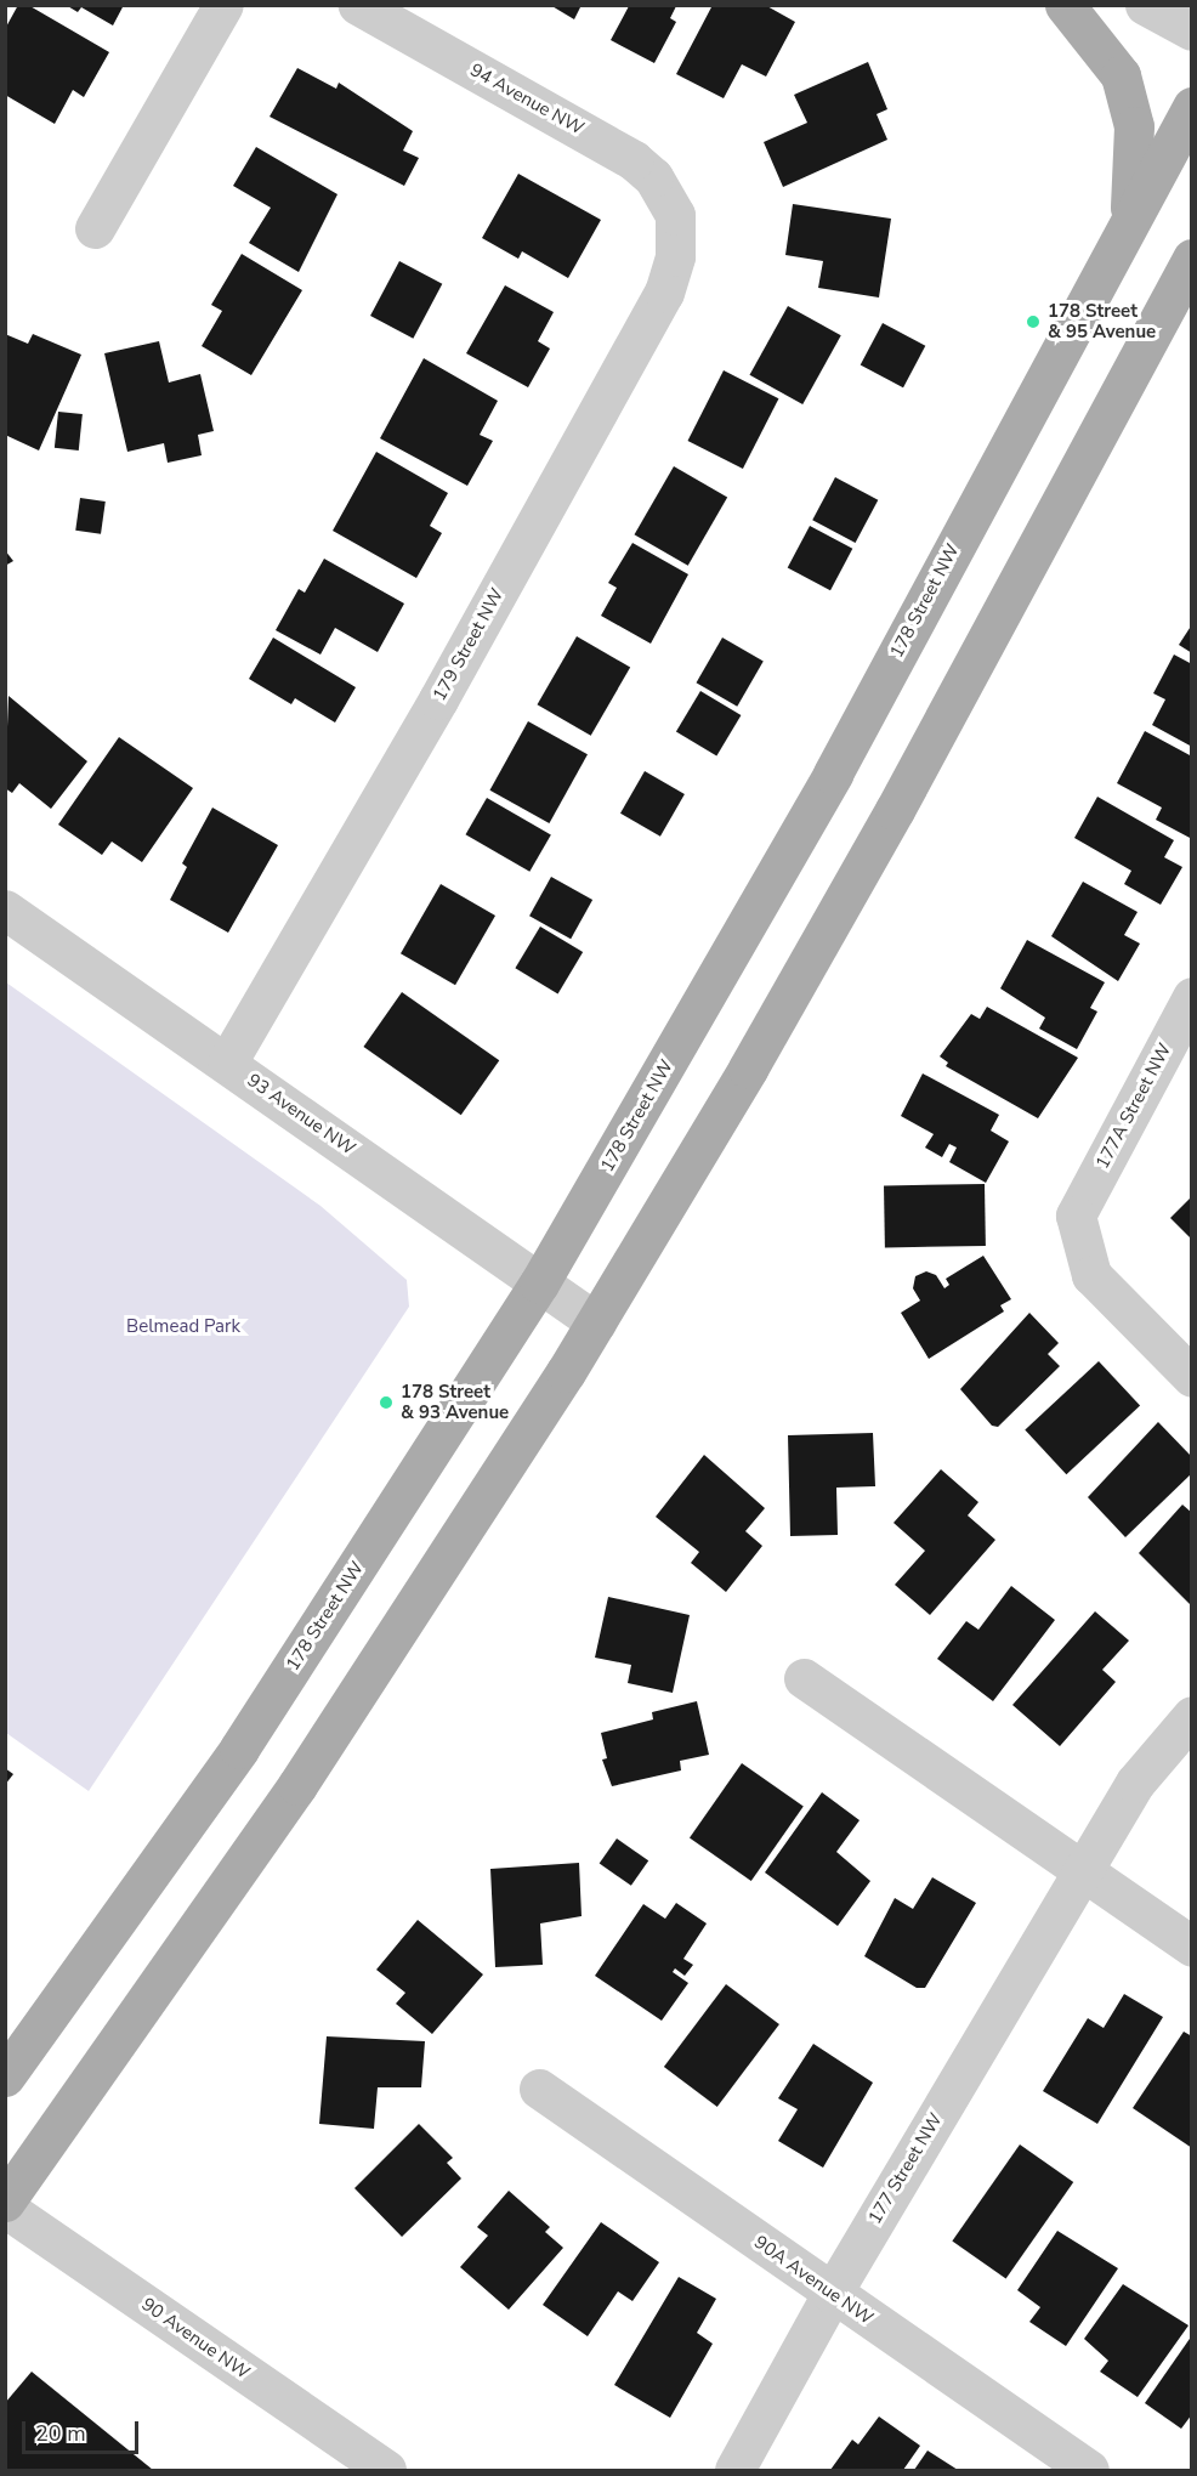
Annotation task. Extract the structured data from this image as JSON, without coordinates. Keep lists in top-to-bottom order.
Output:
{
  "streets": {
    "main road": ["178 Street NW"],
    "street": [
      "94 Avenue NW",
      "179 Street NW",
      "177A Street NW",
      "93 Avenue NW",
      "177 Street NW",
      "90A Avenue NW",
      "90 Avenue NW"
    ]
  },
  "crossings": [
    ["94 Avenue NW", "179 Street NW"],
    ["178 Street NW", "93 Avenue NW"],
    ["179 Street NW", "93 Avenue NW"],
    ["177 Street NW", "90A Avenue NW"]
  ],
  "parks": ["Belmead Park"],
  "places": ["178 Street & 95 Avenue", "178 Street & 93 Avenue"],
  "scale_bar": "20 m"
}
